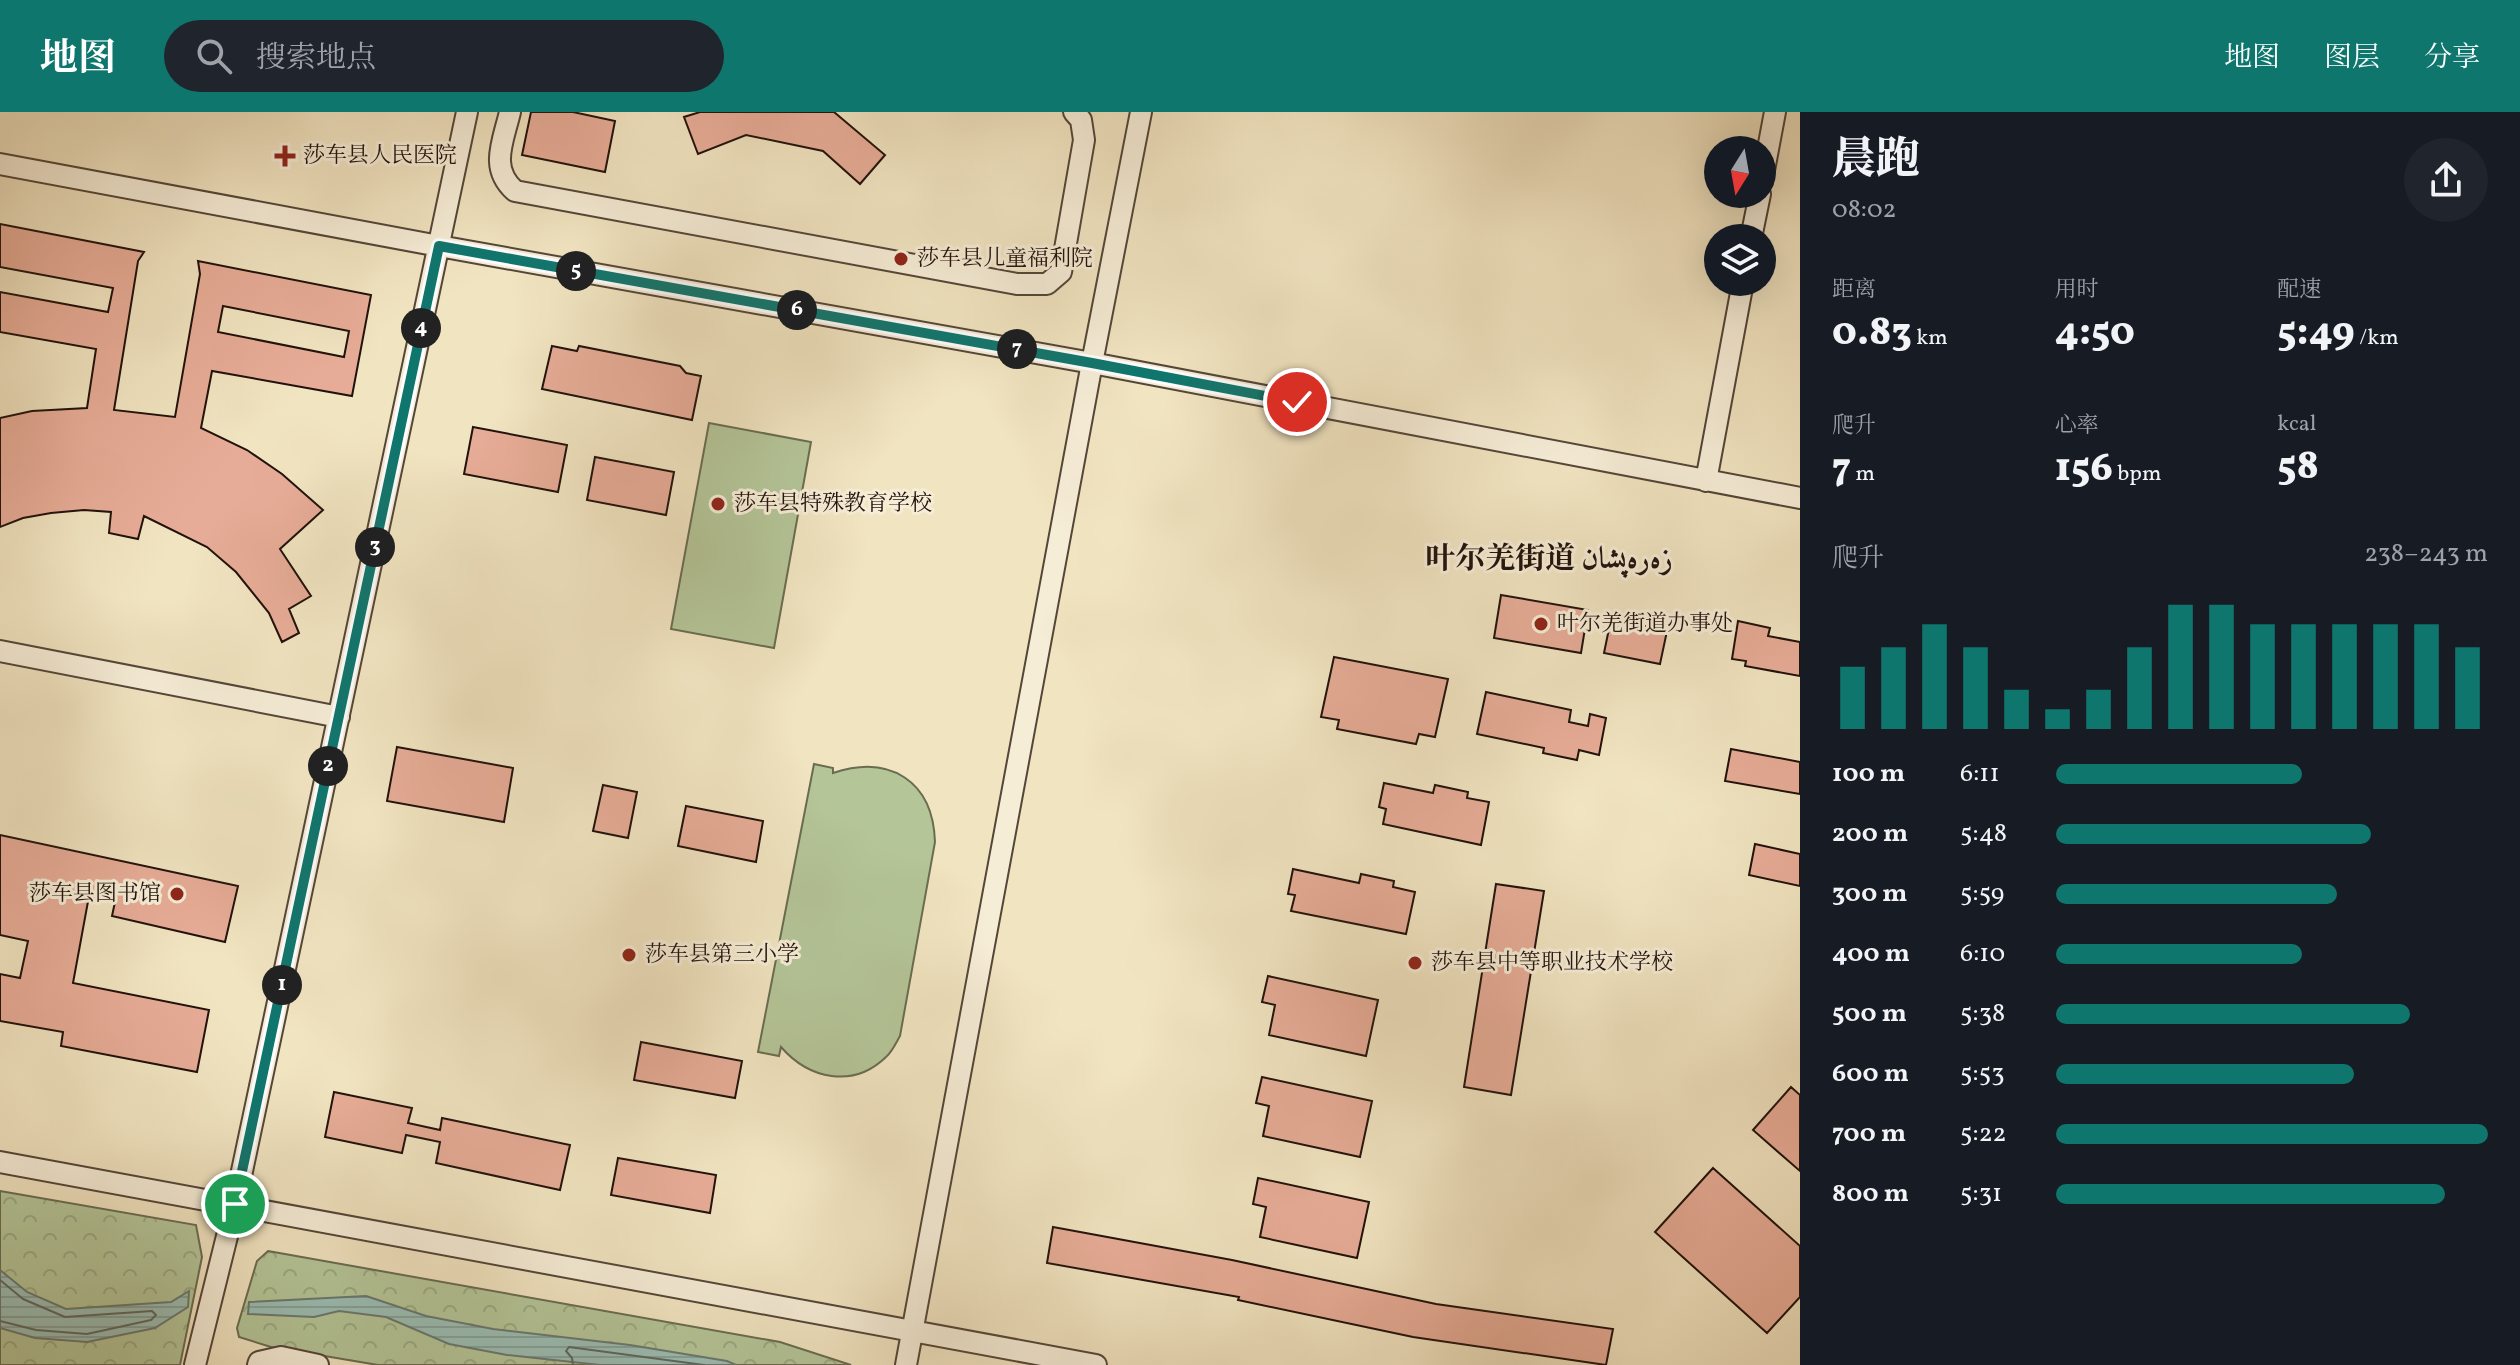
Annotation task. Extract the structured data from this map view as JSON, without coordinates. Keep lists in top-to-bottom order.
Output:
{
  "districts": ["叶尔羌街道 زەرەپشان"],
  "places": {
    "health": ["莎车县人民医院"],
    "other": [
      "莎车县儿童福利院",
      "莎车县特殊教育学校",
      "叶尔羌街道办事处",
      "莎车县图书馆",
      "莎车县第三小学",
      "莎车县中等职业技术学校"
    ]
  },
  "north": "bottom",
  "page": {
    "header": "地图",
    "search": "搜索地点",
    "nav": ["地图", "图层", "分享"],
    "heading": ["晨跑", "08:02"],
    "stats": [
      ["距离", "0.83 km"],
      ["用时", "4:50"],
      ["配速", "5:49 /km"],
      ["爬升", "7 m"],
      ["心率", "156 bpm"],
      ["kcal", "58"]
    ],
    "pins": [
      "5",
      "6",
      "4",
      "7",
      "3",
      "2",
      "1"
    ],
    "chart": ["爬升", "238–243 m"],
    "list": [
      {
        "name": "100 m",
        "note": "6:11"
      },
      {
        "name": "200 m",
        "note": "5:48"
      },
      {
        "name": "300 m",
        "note": "5:59"
      },
      {
        "name": "400 m",
        "note": "6:10"
      },
      {
        "name": "500 m",
        "note": "5:38"
      },
      {
        "name": "600 m",
        "note": "5:53"
      },
      {
        "name": "700 m",
        "note": "5:22"
      },
      {
        "name": "800 m",
        "note": "5:31"
      }
    ]
  }
}
